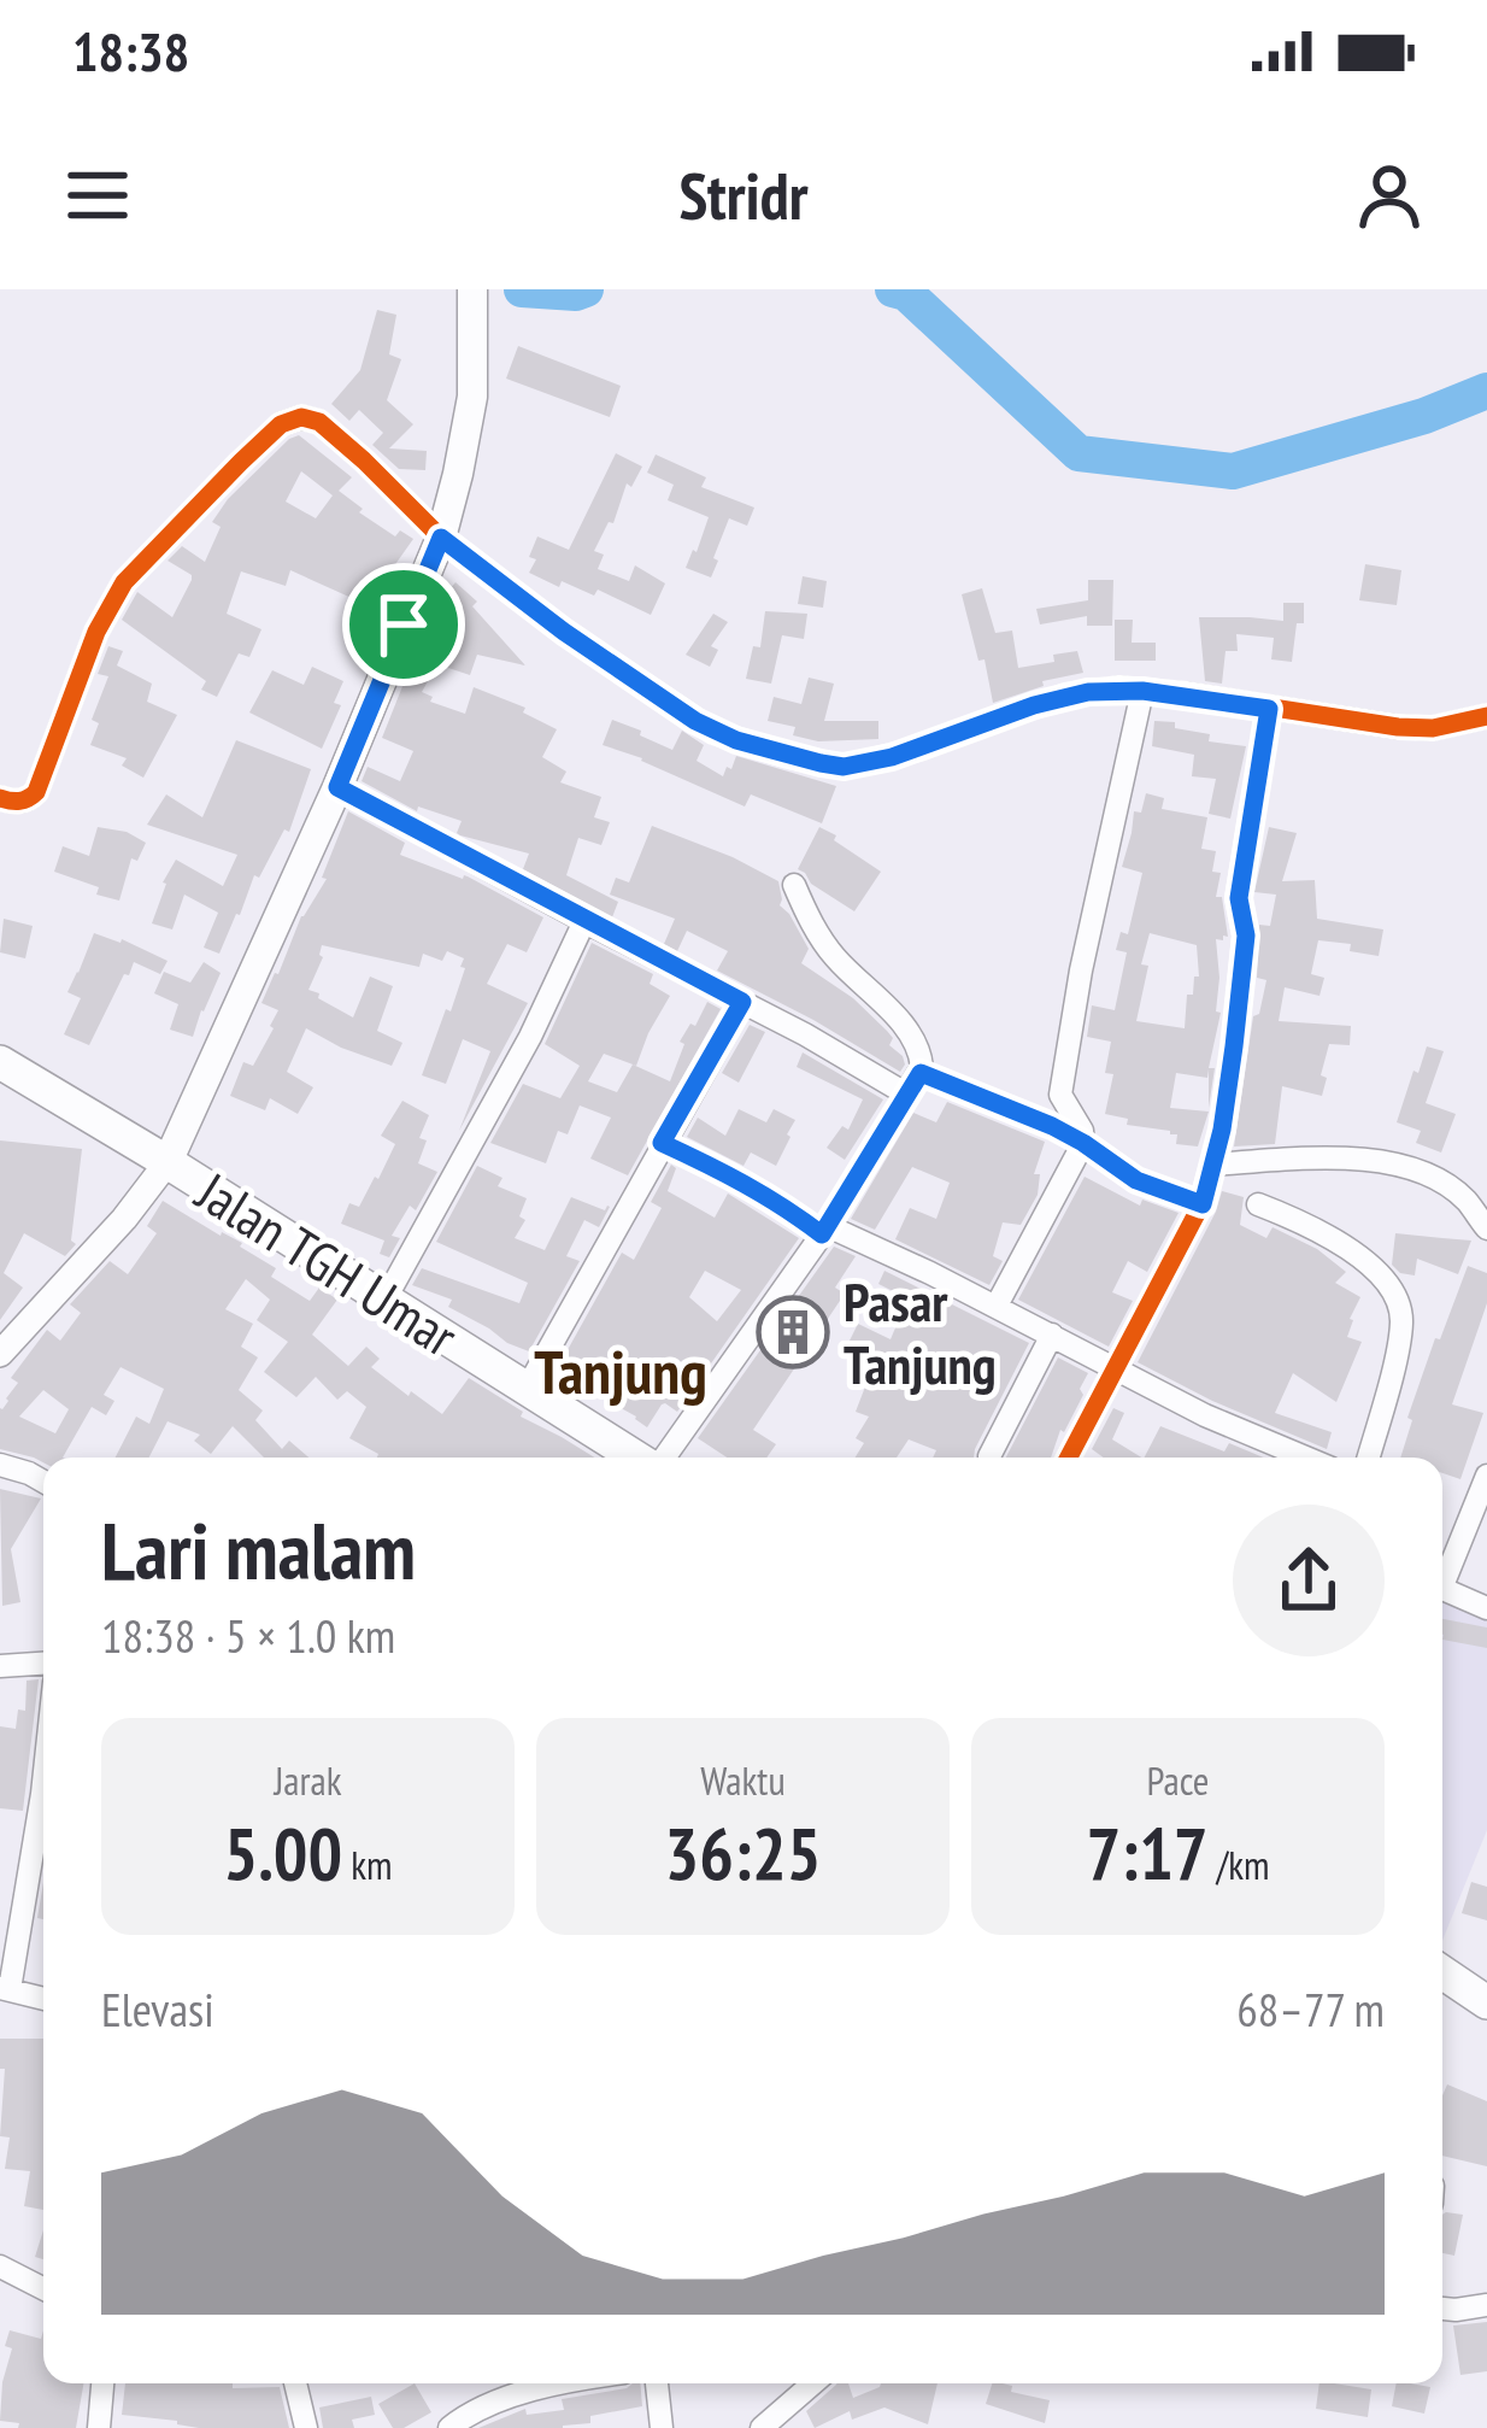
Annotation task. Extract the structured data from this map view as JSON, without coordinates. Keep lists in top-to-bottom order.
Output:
{
  "streets": {
    "main road": ["Jalan TGH Umar"]
  },
  "districts": ["Tanjung"],
  "places": {
    "building": ["Pasar Tanjung"]
  },
  "page": {
    "status": "18:38",
    "header": "Stridr",
    "heading": ["Lari malam", "18:38 · 5 × 1.0 km"],
    "stats": [
      ["Jarak", "5.00 km"],
      ["Waktu", "36:25"],
      ["Pace", "7:17 /km"]
    ],
    "chart": ["Elevasi", "68–77 m"]
  }
}
